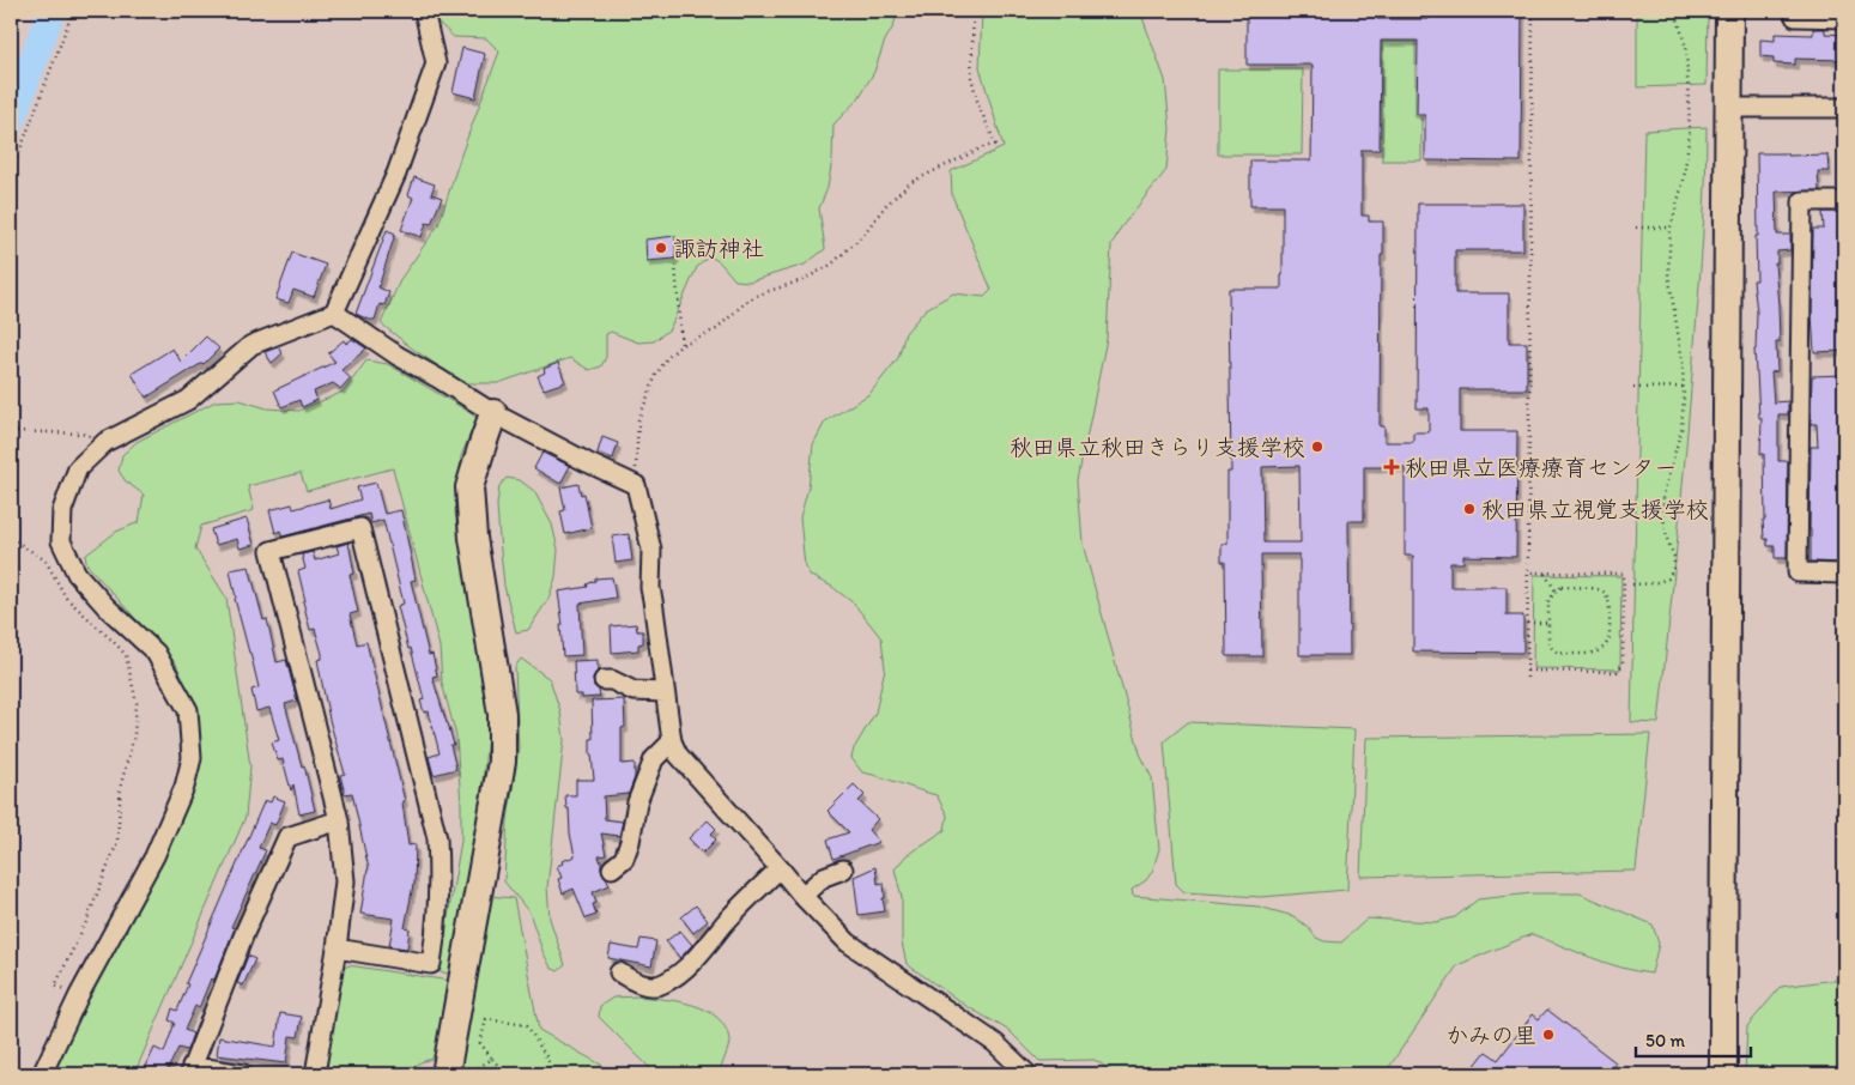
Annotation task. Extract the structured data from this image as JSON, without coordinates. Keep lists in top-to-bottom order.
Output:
{
  "places": {
    "other": [
      "諏訪神社",
      "秋田県立秋田きらり支援学校",
      "秋田県立視覚支援学校",
      "かみの里"
    ],
    "health": ["秋田県立医療療育センター"]
  },
  "scale_bar": "50 m"
}
